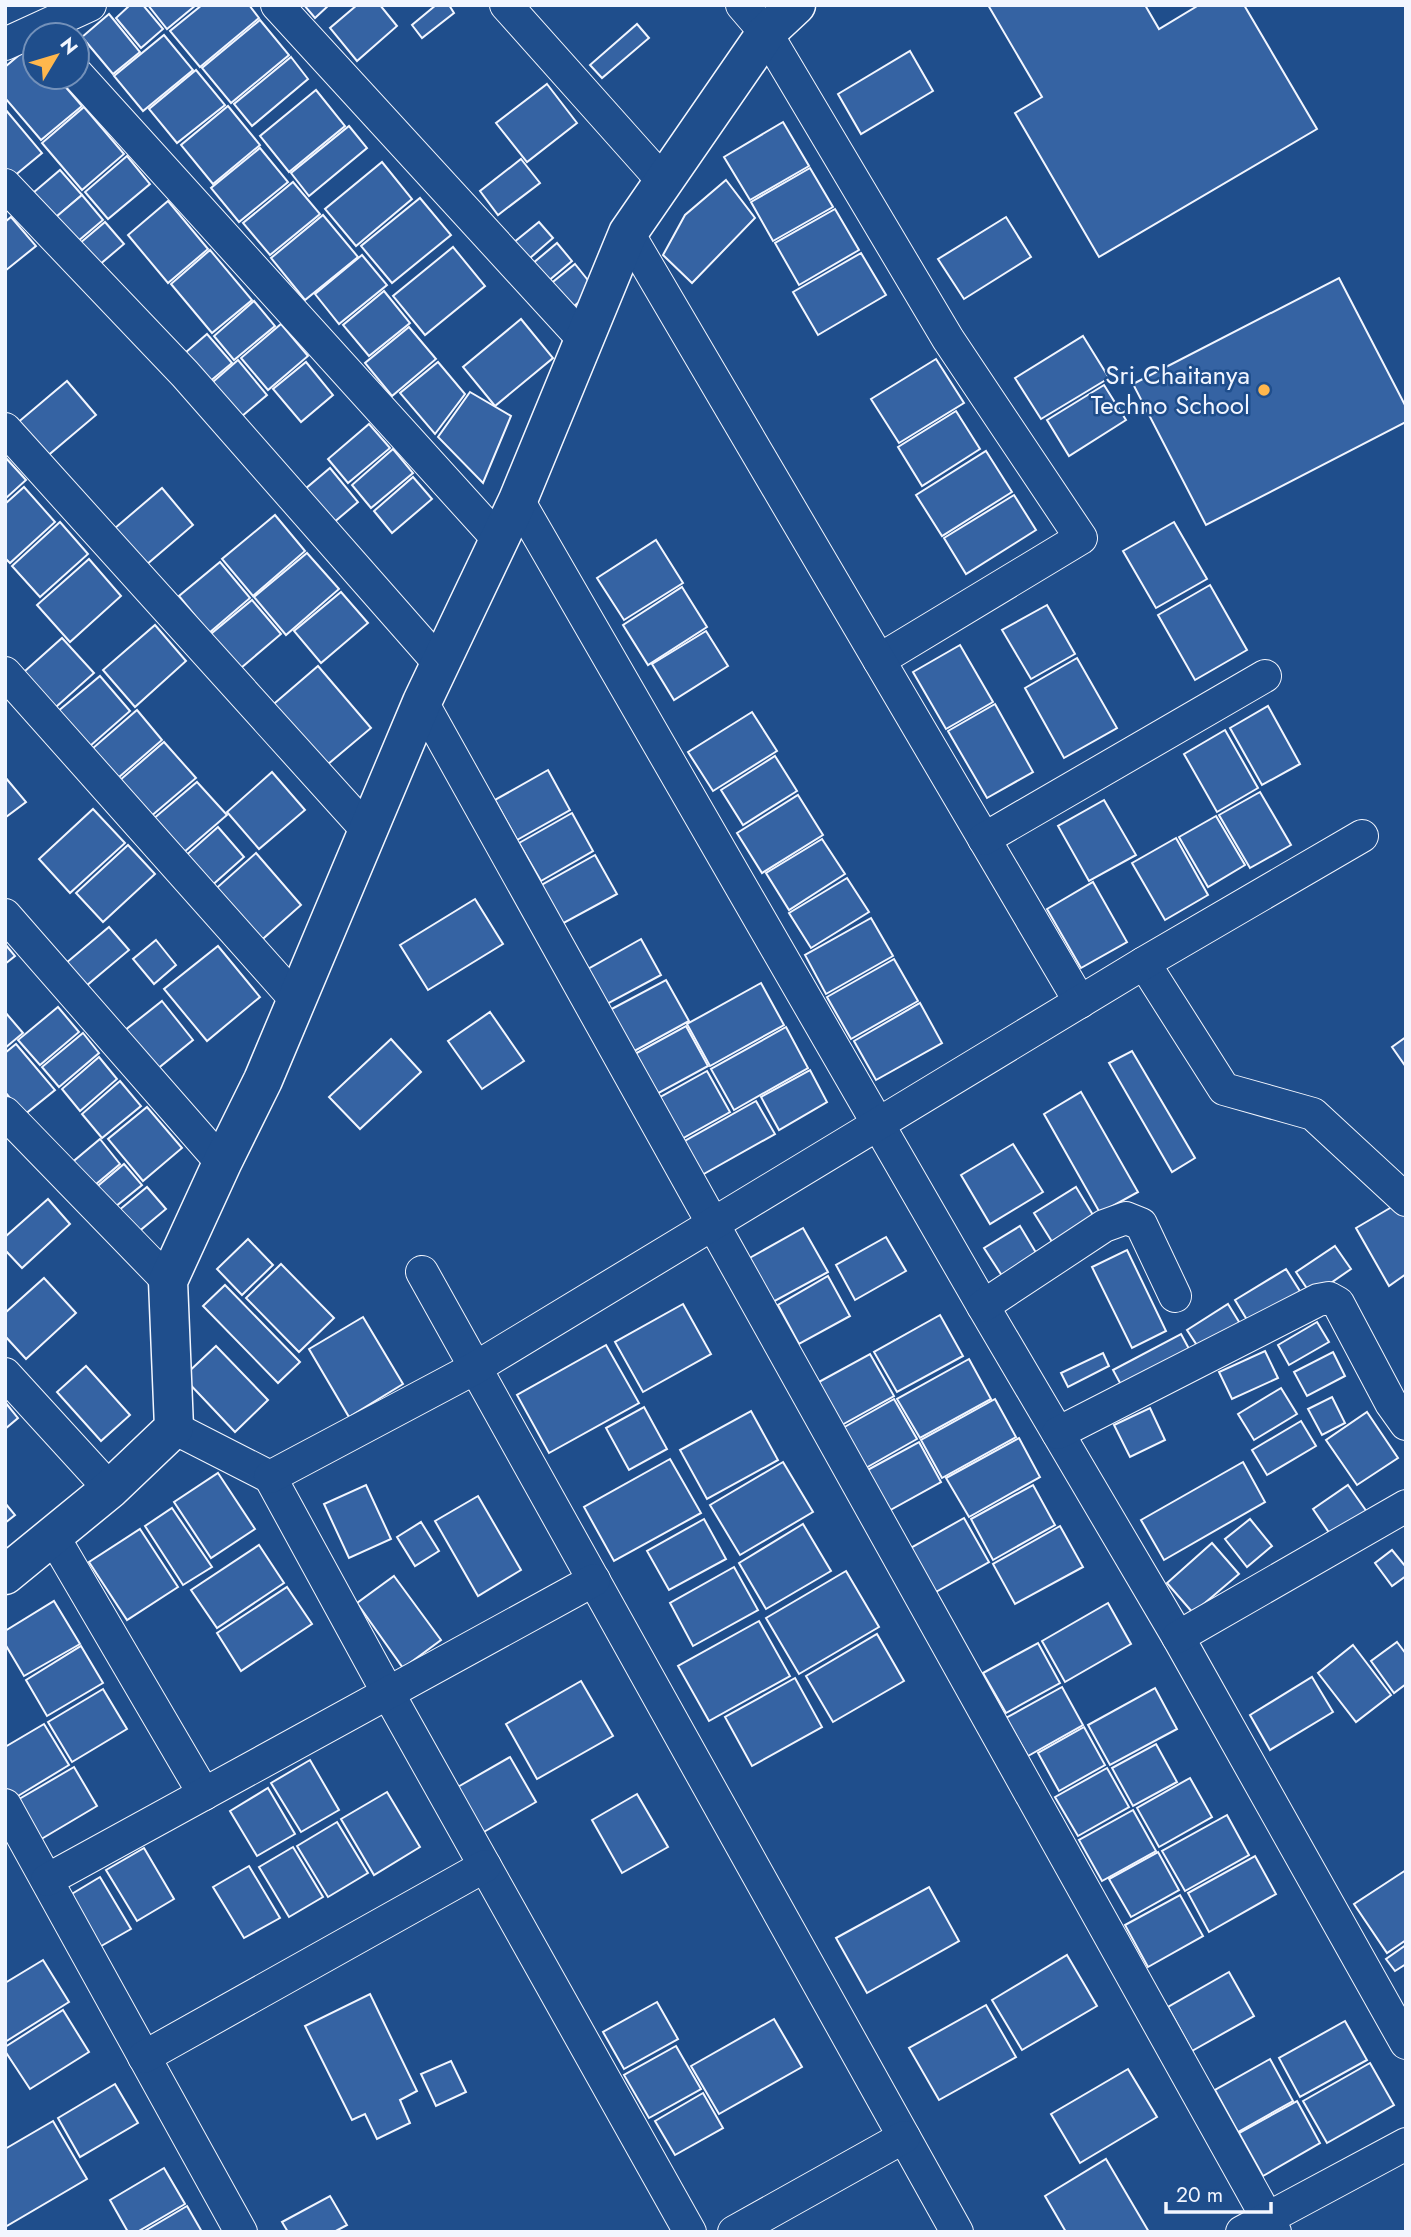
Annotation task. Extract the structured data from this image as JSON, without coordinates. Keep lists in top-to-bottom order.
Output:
{
  "places": ["Sri Chaitanya Techno School"],
  "scale_bar": "20 m",
  "north": "top right"
}
